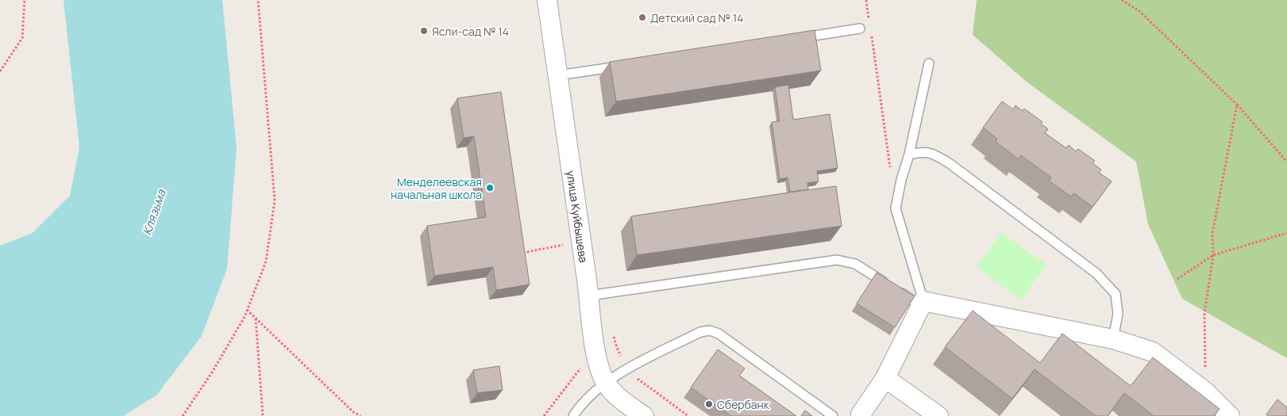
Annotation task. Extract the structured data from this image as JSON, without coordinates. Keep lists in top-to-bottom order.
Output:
{
  "streets": {
    "street": ["улица Куйбышева"]
  },
  "water": ["Клязьма"],
  "places": [
    "Детский сад № 14",
    "Ясли-сад № 14",
    "Менделеевская начальная школа",
    "Сбербанк"
  ]
}
